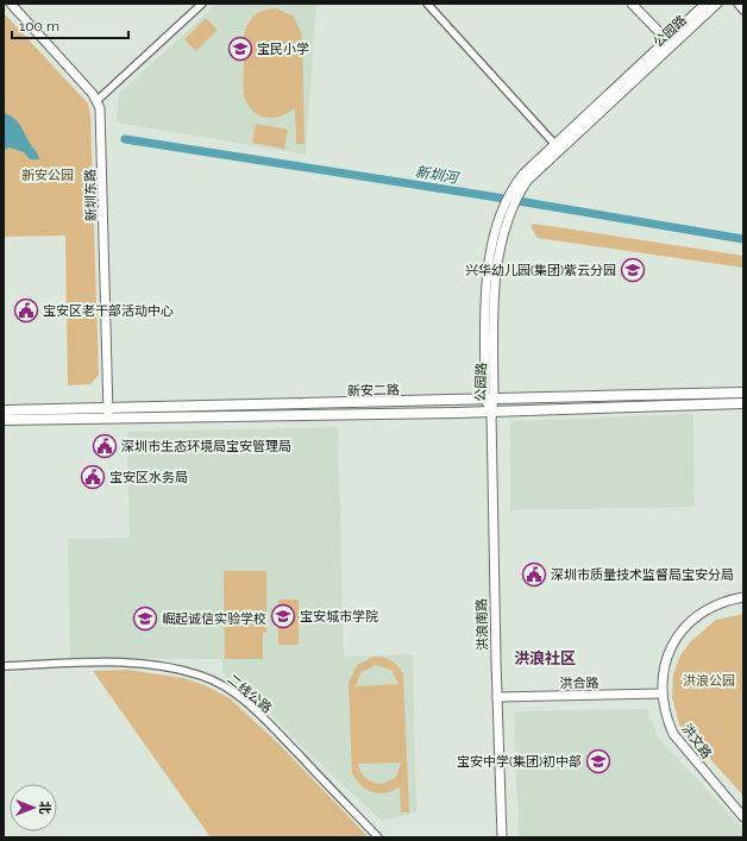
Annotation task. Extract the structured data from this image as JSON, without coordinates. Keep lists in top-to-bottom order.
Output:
{
  "streets": {
    "main road": [
      "公园路",
      "新圳东路",
      "新安二路",
      "洪浪南路",
      "洪合路",
      "洪文路"
    ],
    "street": ["二线公路"]
  },
  "crossings": [
    ["公园路", "新安二路"],
    ["公园路", "洪浪南路"],
    ["新圳东路", "新安二路"],
    ["新安二路", "洪浪南路"],
    ["洪浪南路", "洪合路"],
    ["洪合路", "洪文路"]
  ],
  "districts": ["洪浪社区"],
  "water": ["新圳河"],
  "parks": ["新安公园", "洪浪公园"],
  "places": {
    "school or university": [
      "宝民小学",
      "兴华幼儿园(集团)紫云分园",
      "宝安城市学院",
      "崛起诚信实验学校",
      "宝安中学(集团)初中部"
    ],
    "public building": [
      "宝安区老干部活动中心",
      "深圳市生态环境局宝安管理局",
      "宝安区水务局",
      "深圳市质量技术监督局宝安分局"
    ]
  },
  "scale_bar": "100 m",
  "north": "right"
}
